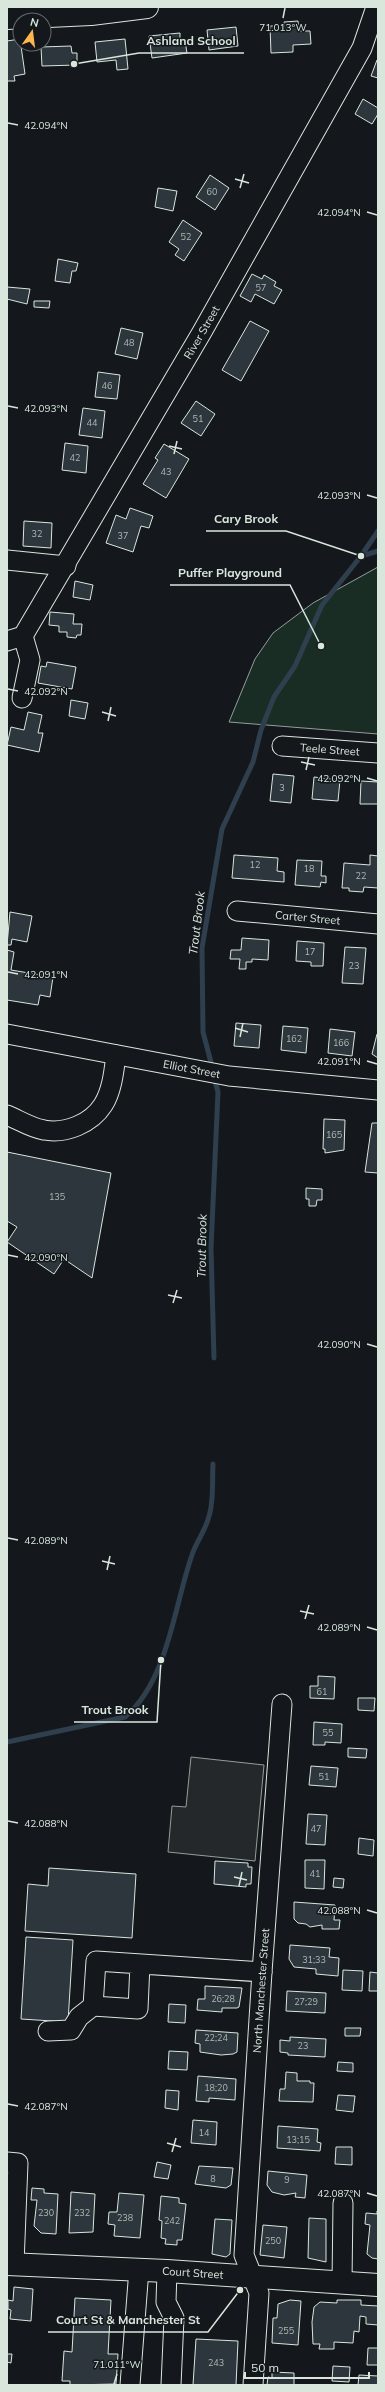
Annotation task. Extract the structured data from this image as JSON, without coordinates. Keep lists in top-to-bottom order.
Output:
{
  "streets": {
    "main road": ["Court Street"],
    "street": [
      "River Street",
      "Teele Street",
      "Carter Street",
      "Elliot Street",
      "North Manchester Street"
    ]
  },
  "crossings": [
    ["North Manchester Street", "Court Street"]
  ],
  "water": ["Trout Brook"],
  "places": [
    "Ashland School",
    "Cary Brook",
    "Puffer Playground",
    "Trout Brook",
    "Court St & Manchester St"
  ],
  "house_numbers": [
    "60",
    "52",
    "57",
    "48",
    "46",
    "51",
    "44",
    "42",
    "43",
    "32",
    "37",
    "3",
    "12",
    "18",
    "22",
    "17",
    "23",
    "162",
    "166",
    "165",
    "135",
    "61",
    "55",
    "51",
    "47",
    "41",
    "31;33",
    "26;28",
    "27;29",
    "22;24",
    "23",
    "18;20",
    "14",
    "13;15",
    "8",
    "9",
    "230",
    "232",
    "238",
    "242",
    "250",
    "255",
    "243"
  ],
  "scale_bar": "50 m",
  "north": "top",
  "coordinates": [
    "71.013°W",
    "42.094°N",
    "42.093°N",
    "42.092°N",
    "42.091°N",
    "42.090°N",
    "42.089°N",
    "42.088°N",
    "42.087°N",
    "71.011°W"
  ]
}
